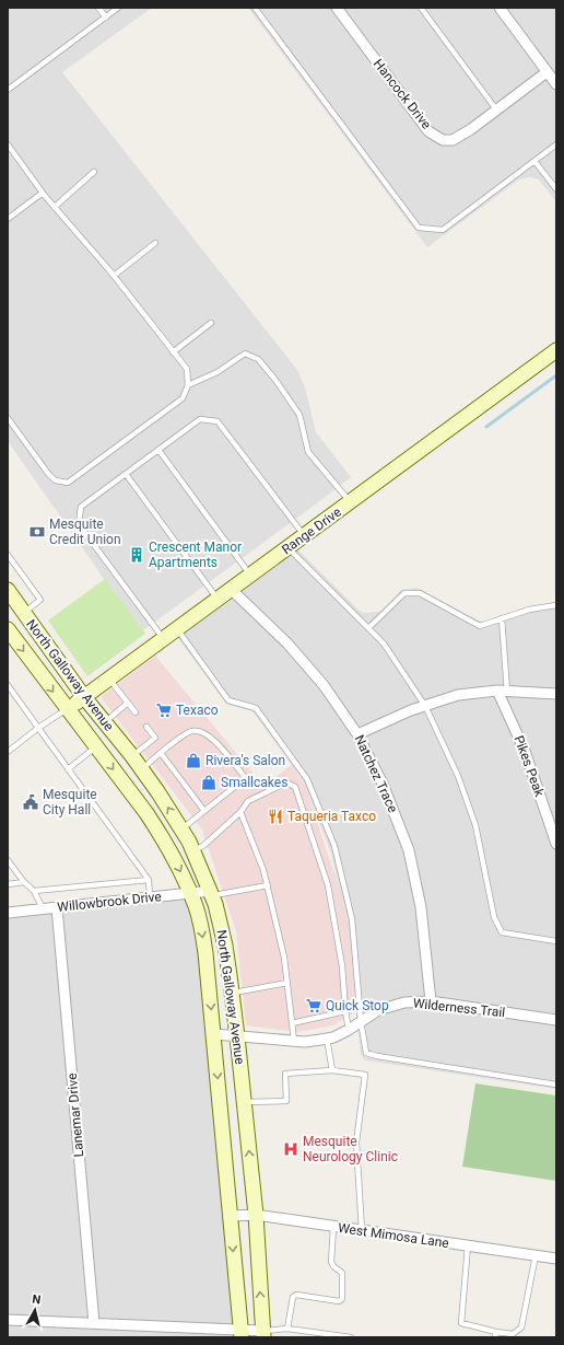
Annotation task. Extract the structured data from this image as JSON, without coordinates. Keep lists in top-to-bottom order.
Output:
{
  "streets": {
    "main road": ["Range Drive", "North Galloway Avenue"],
    "street": [
      "Hancock Drive",
      "Pikes Peak",
      "Natchez Trace",
      "Willowbrook Drive",
      "Wilderness Trail",
      "Lanemar Drive",
      "West Mimosa Lane"
    ]
  },
  "crossings": [
    ["Range Drive", "North Galloway Avenue"],
    ["Range Drive", "Natchez Trace"],
    ["North Galloway Avenue", "Willowbrook Drive"],
    ["North Galloway Avenue", "Wilderness Trail"],
    ["North Galloway Avenue", "West Mimosa Lane"],
    ["Natchez Trace", "Wilderness Trail"],
    ["Willowbrook Drive", "Lanemar Drive"]
  ],
  "places": {
    "bank": ["Mesquite Credit Union"],
    "building": ["Crescent Manor Apartments"],
    "supermarket": ["Texaco", "Quick Stop"],
    "shop": ["Rivera's Salon", "Smallcakes"],
    "public building": ["Mesquite City Hall"],
    "restaurant": ["Taqueria Taxco"],
    "hospital": ["Mesquite Neurology Clinic"]
  },
  "north": "top"
}
